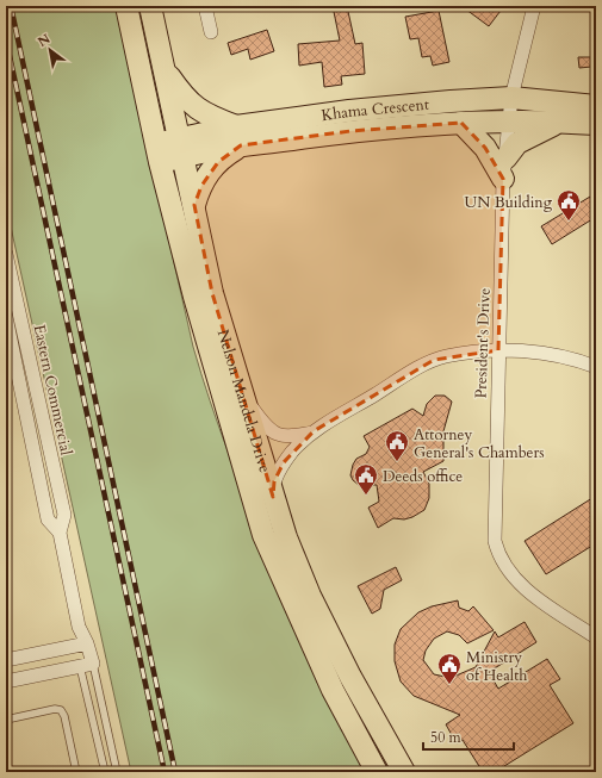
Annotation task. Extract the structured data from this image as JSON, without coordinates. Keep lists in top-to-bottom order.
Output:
{
  "streets": {
    "main road": ["Khama Crescent", "Nelson Mandela Drive"],
    "street": ["President's Drive", "Eastern Commercial"]
  },
  "crossings": [
    ["Khama Crescent", "President's Drive"],
    ["Khama Crescent", "Nelson Mandela Drive"]
  ],
  "places": {
    "public building": [
      "UN Building",
      "Attorney General's Chambers",
      "Deeds office",
      "Ministry of Health"
    ]
  },
  "scale_bar": "50 m",
  "north": "top left"
}
